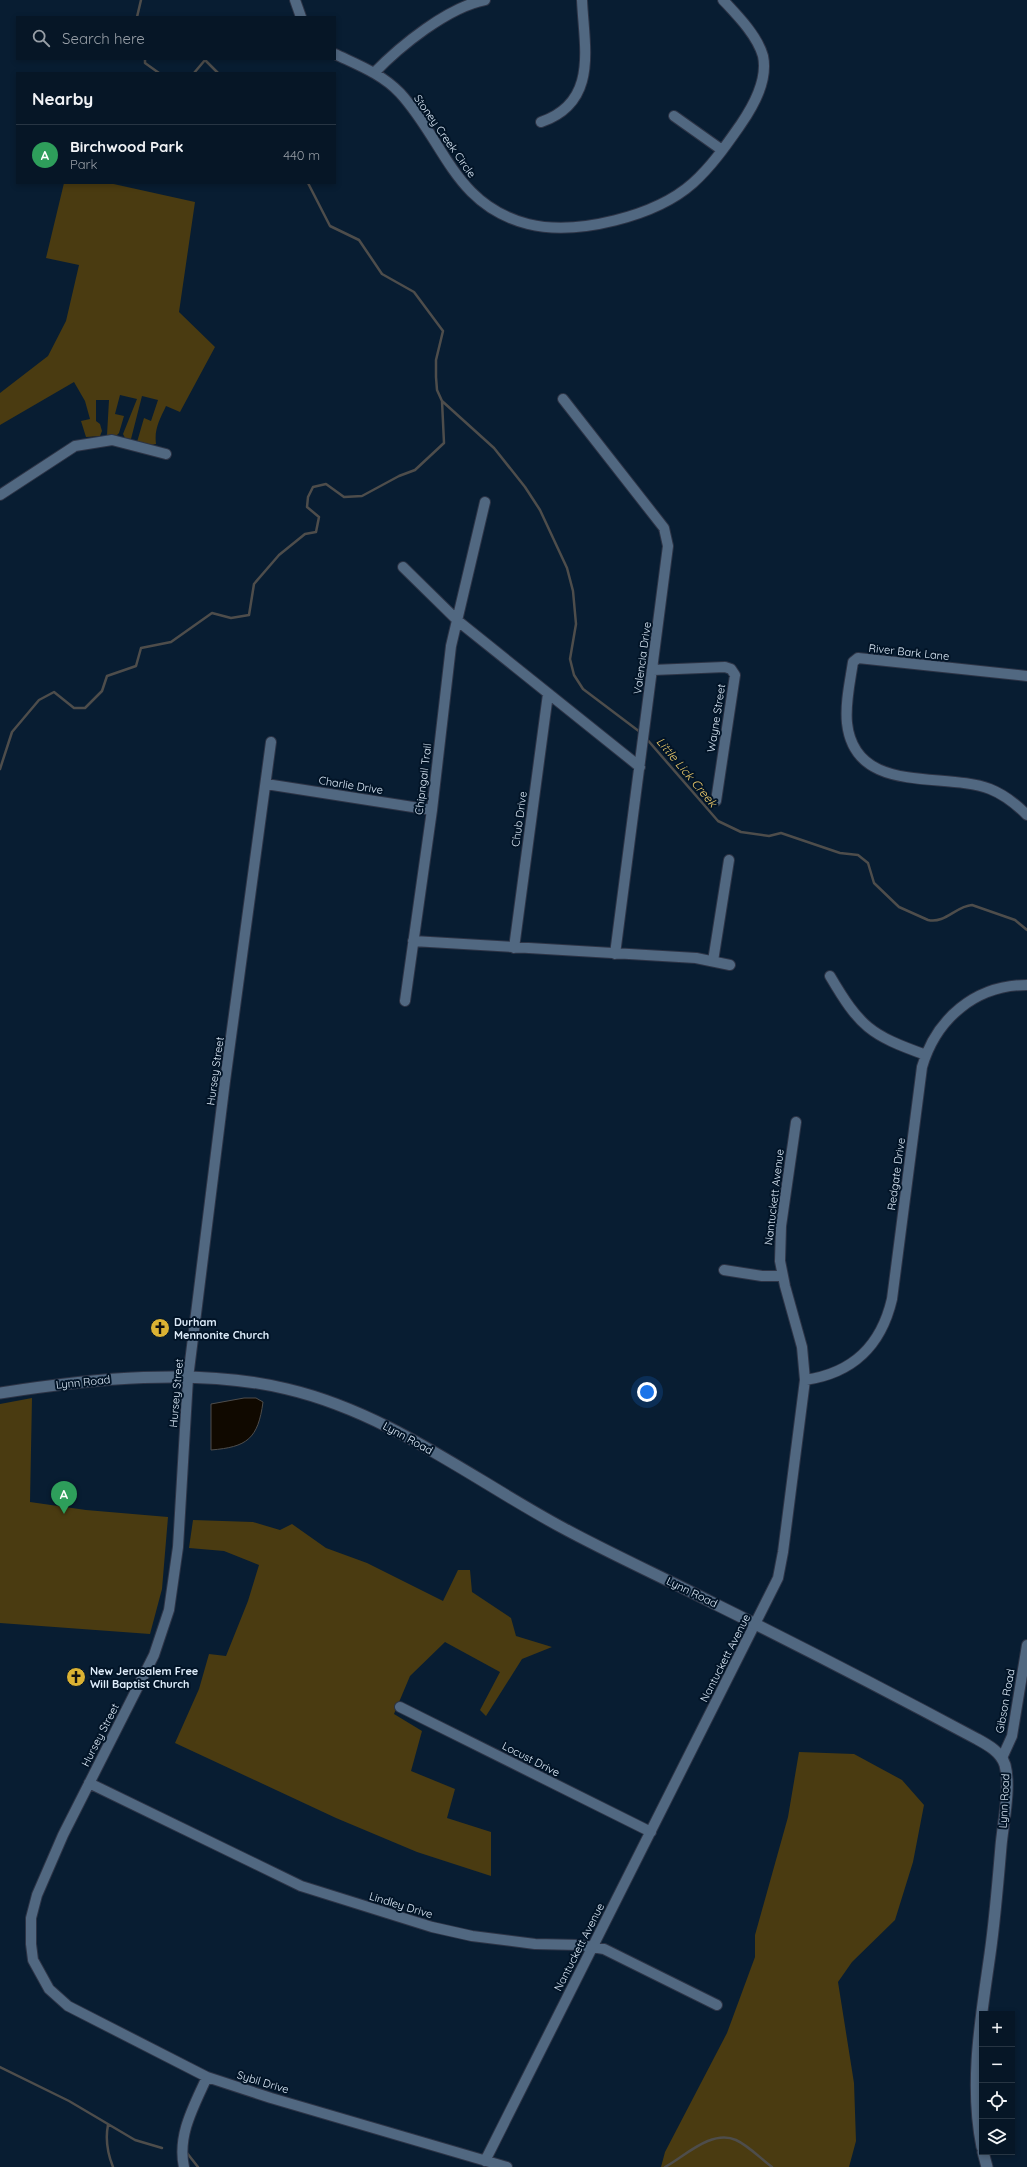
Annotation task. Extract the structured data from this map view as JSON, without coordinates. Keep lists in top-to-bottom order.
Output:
{
  "streets": {
    "street": [
      "Stoney Creek Circle",
      "River Bark Lane",
      "Valencia Drive",
      "Wayne Street",
      "Chipngail Trail",
      "Charlie Drive",
      "Chub Drive",
      "Hursey Street",
      "Redgate Drive",
      "Nantuckett Avenue",
      "Lynn Road",
      "Gibson Road",
      "Locust Drive",
      "Lindley Drive",
      "Sybil Drive"
    ]
  },
  "crossings": [
    ["Valencia Drive", "Wayne Street"],
    ["Chipngail Trail", "Charlie Drive"],
    ["Charlie Drive", "Hursey Street"],
    ["Hursey Street", "Lynn Road"],
    ["Hursey Street", "Lindley Drive"],
    ["Hursey Street", "Sybil Drive"],
    ["Redgate Drive", "Nantuckett Avenue"],
    ["Nantuckett Avenue", "Lynn Road"],
    ["Nantuckett Avenue", "Locust Drive"],
    ["Nantuckett Avenue", "Lindley Drive"],
    ["Nantuckett Avenue", "Sybil Drive"],
    ["Lynn Road", "Gibson Road"]
  ],
  "water": ["Little Lick Creek"],
  "places": {
    "church": ["Durham Mennonite Church", "New Jerusalem Free Will Baptist Church"]
  },
  "page": {
    "search": "Search here",
    "heading": "Nearby",
    "list": [
      {
        "mark": "A",
        "name": "Birchwood Park",
        "note": "Park",
        "value": "440 m"
      }
    ],
    "pins": "A",
    "map_buttons": ["+", "−"]
  }
}
